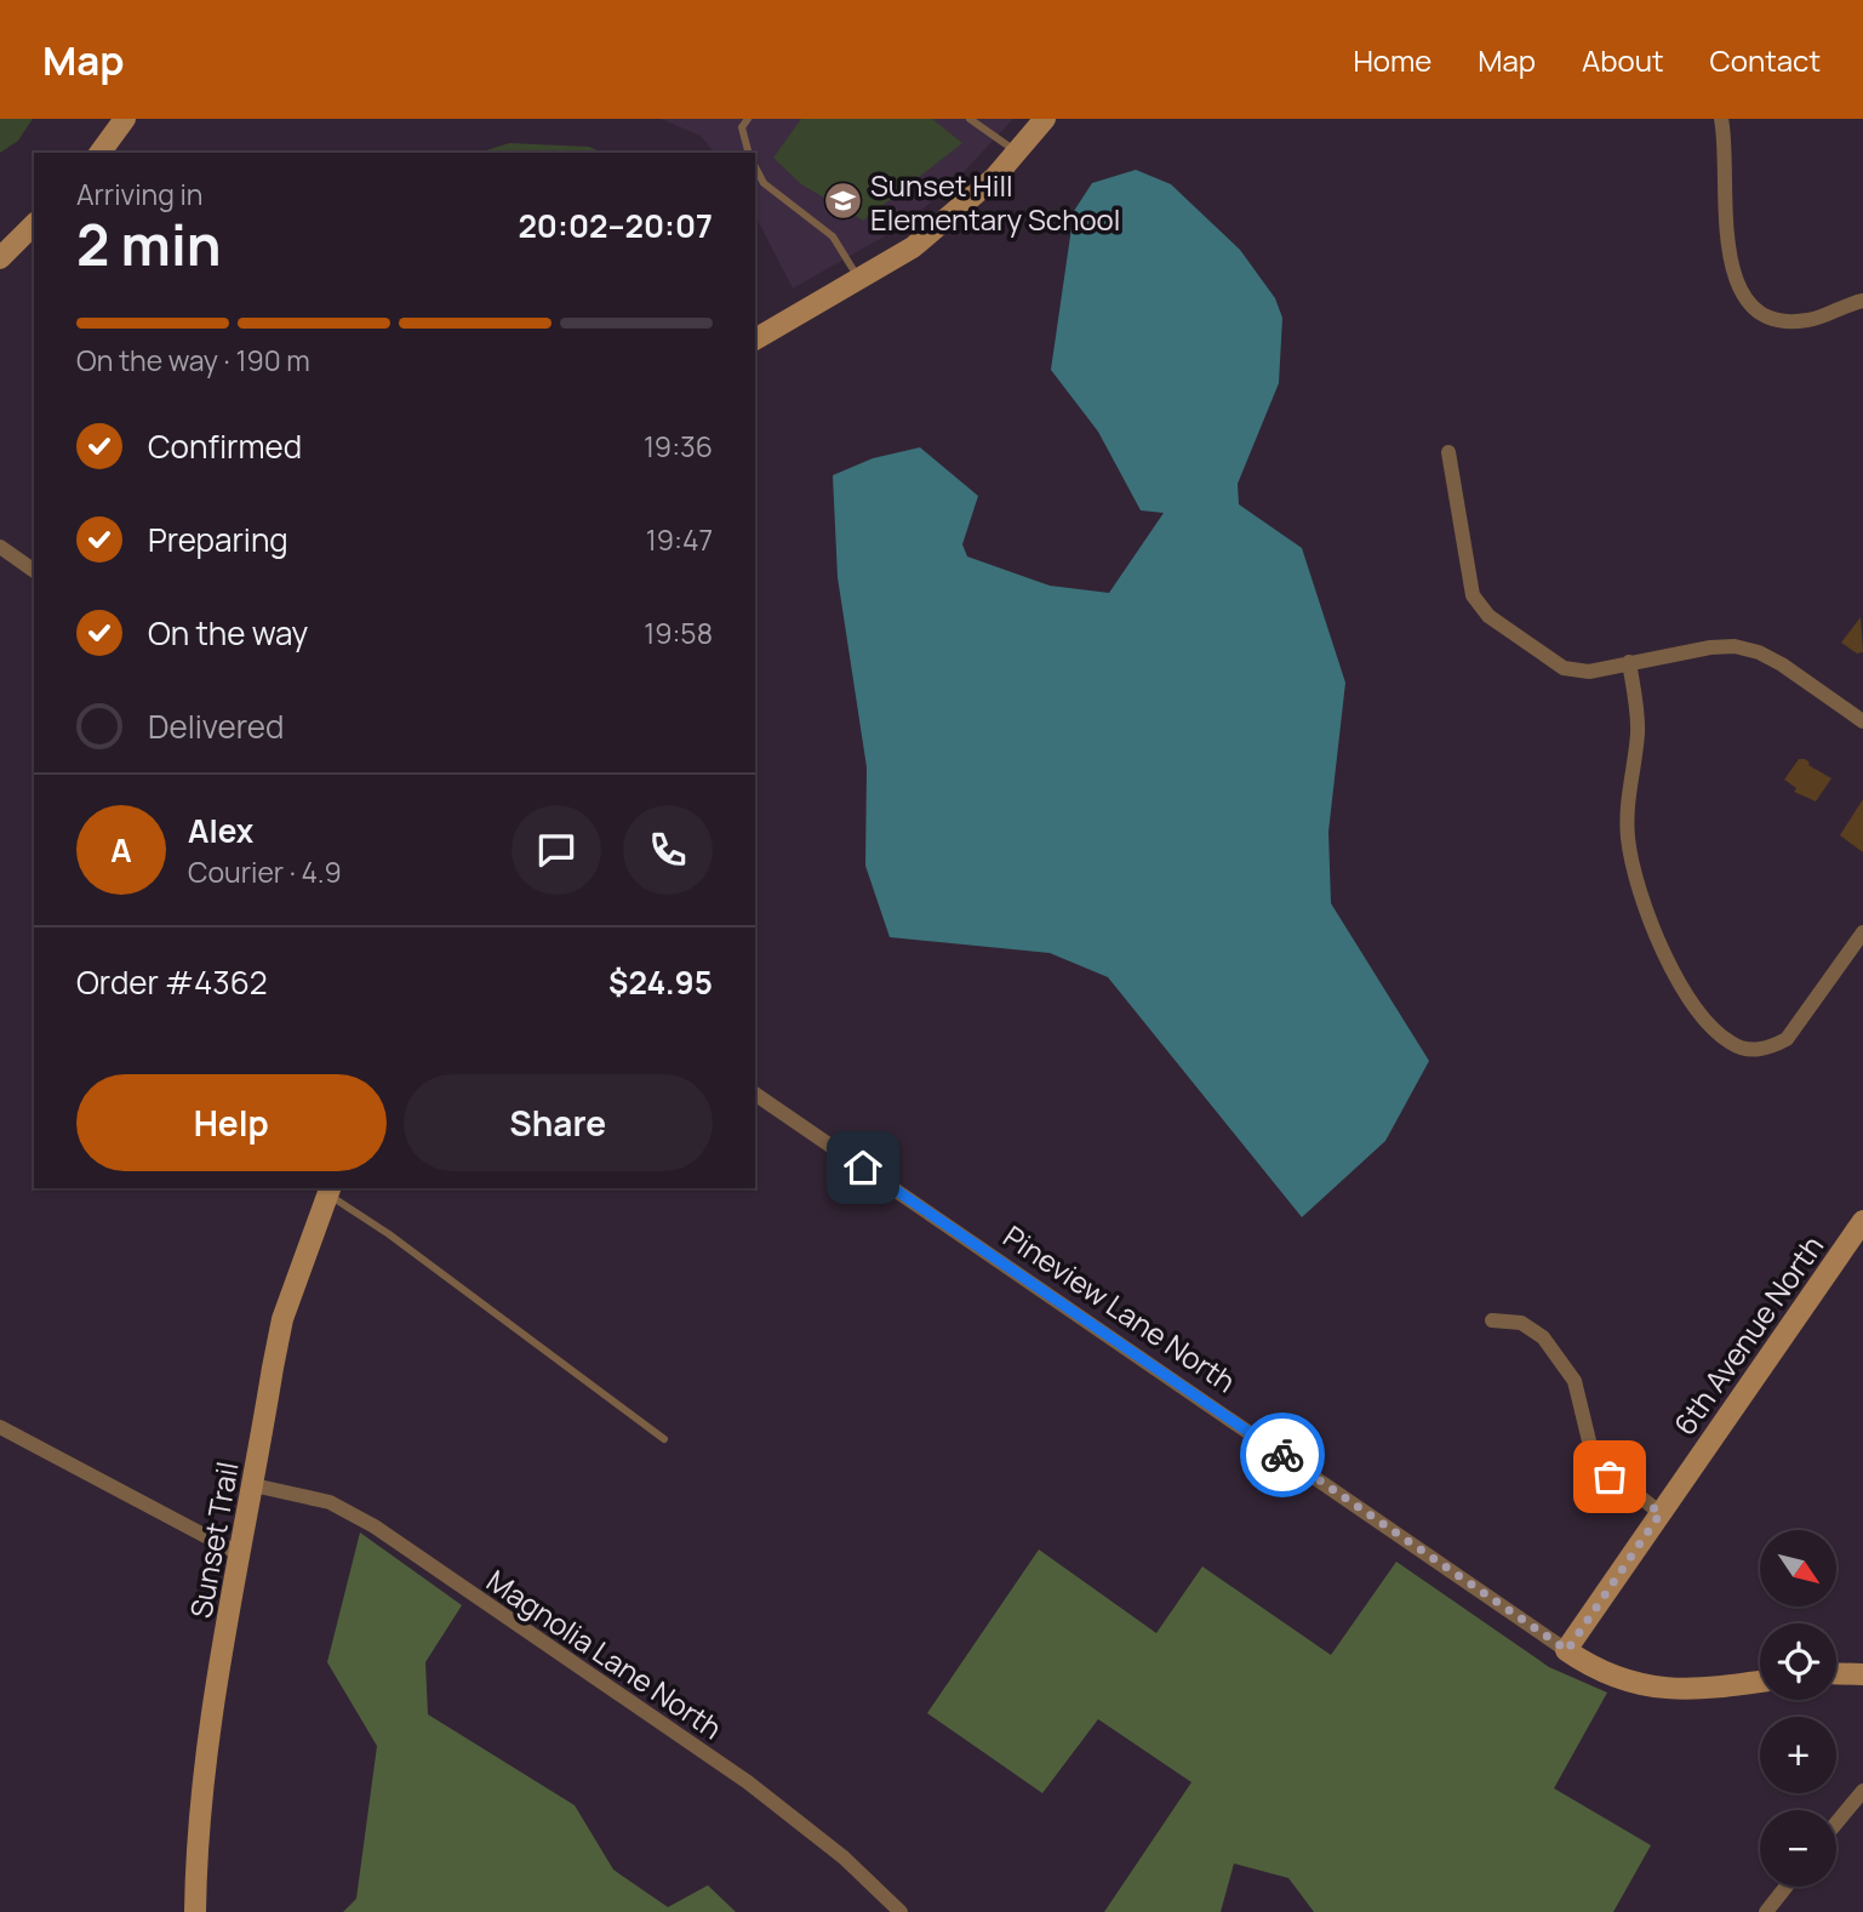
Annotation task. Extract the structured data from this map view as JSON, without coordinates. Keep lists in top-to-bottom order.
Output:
{
  "streets": {
    "street": [
      "Pineview Lane North",
      "6th Avenue North",
      "Sunset Trail",
      "Magnolia Lane North"
    ]
  },
  "crossings": [
    ["Pineview Lane North", "6th Avenue North"],
    ["Sunset Trail", "Magnolia Lane North"]
  ],
  "places": {
    "school or university": ["Sunset Hill Elementary School"]
  },
  "north": "bottom right",
  "page": {
    "header": "Map",
    "nav": [
      "Home",
      "Map",
      "About",
      "Contact"
    ],
    "heading": ["2 min", "Arriving in", "20:02–20:07"],
    "panel": [
      "Alex",
      "Courier · 4.9",
      "Order #4362",
      "$24.95"
    ],
    "bar": "On the way · 190 m",
    "list": [
      ["Confirmed", "19:36"],
      ["Preparing", "19:47"],
      ["On the way", "19:58"],
      "Delivered"
    ],
    "round": "A",
    "buttons": ["Help", "Share"],
    "map_buttons": ["+", "−"]
  }
}
